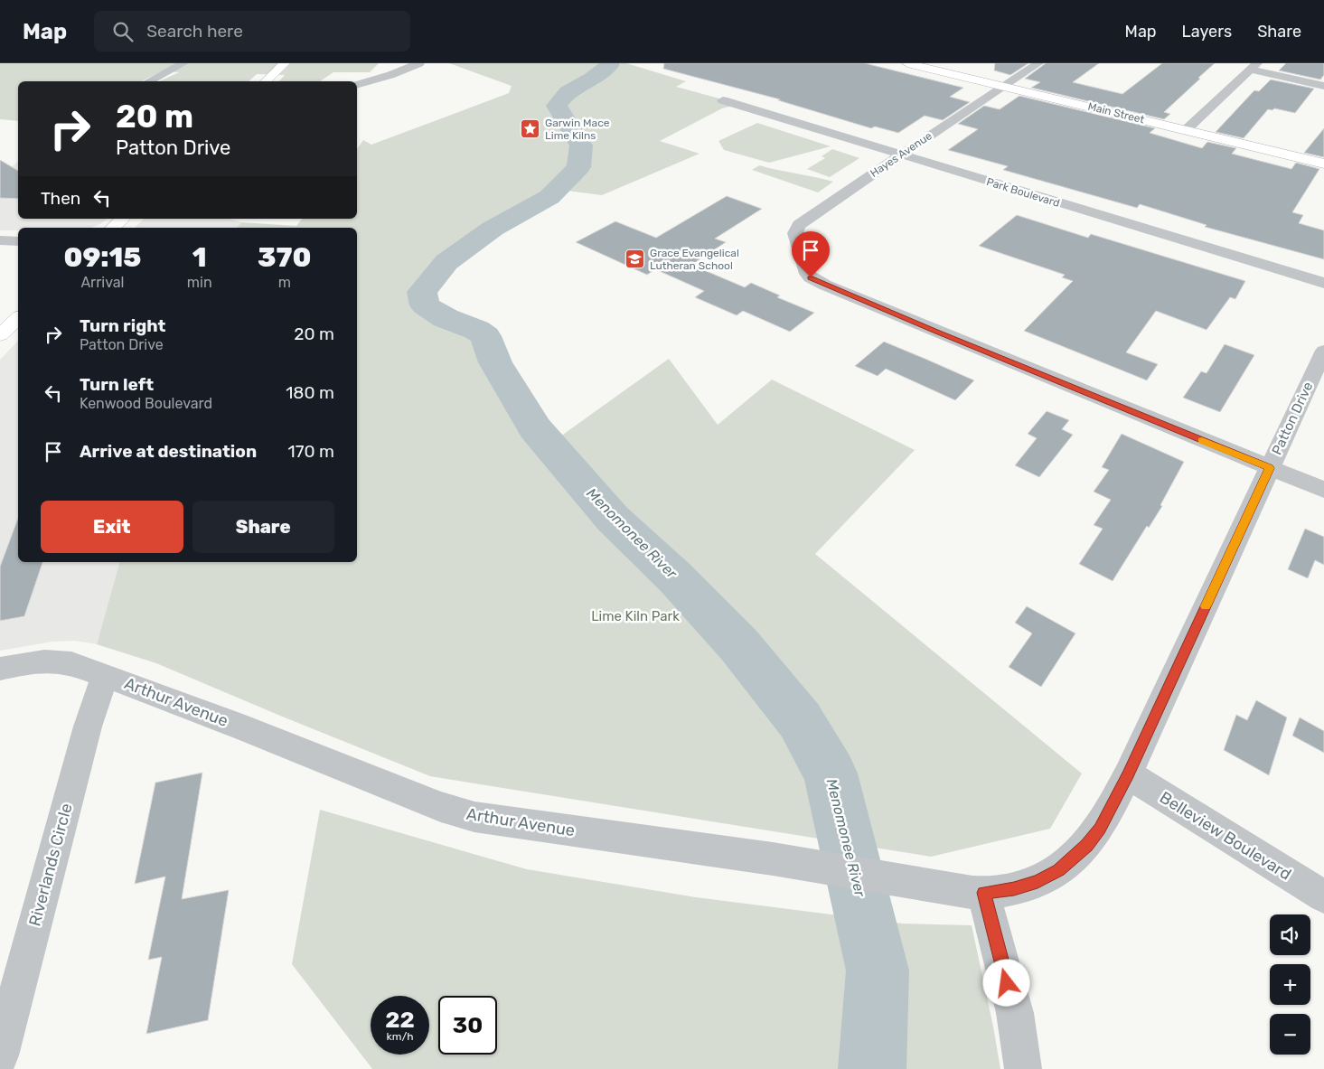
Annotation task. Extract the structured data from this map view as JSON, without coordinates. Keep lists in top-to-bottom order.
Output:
{
  "streets": {
    "main road": ["Main Street"],
    "street": [
      "Hayes Avenue",
      "Park Boulevard",
      "Patton Drive",
      "Arthur Avenue",
      "Belleview Boulevard",
      "Riverlands Circle"
    ]
  },
  "crossings": [
    ["Main Street", "Hayes Avenue"],
    ["Hayes Avenue", "Park Boulevard"],
    ["Hayes Avenue", "Patton Drive"],
    ["Patton Drive", "Arthur Avenue"],
    ["Patton Drive", "Belleview Boulevard"],
    ["Arthur Avenue", "Riverlands Circle"]
  ],
  "water": ["Menomonee River"],
  "parks": ["Lime Kiln Park"],
  "places": {
    "place": ["Garwin Mace Lime Kilns"],
    "school or university": ["Grace Evangelical Lutheran School"]
  },
  "page": {
    "header": "Map",
    "search": "Search here",
    "nav": ["Map", "Layers", "Share"],
    "turn": ["20 m", "Patton Drive"],
    "then": "Then",
    "eta": [
      "09:15",
      "Arrival",
      "1",
      "min",
      "370",
      "m"
    ],
    "list": [
      {
        "name": "Turn right",
        "note": "Patton Drive",
        "value": "20 m"
      },
      {
        "name": "Turn left",
        "note": "Kenwood Boulevard",
        "value": "180 m"
      },
      {
        "name": "Arrive at destination",
        "value": "170 m"
      }
    ],
    "buttons": ["Exit", "Share"],
    "map_buttons": ["+", "−"],
    "speed": "22 km/h",
    "limit": "30"
  }
}
